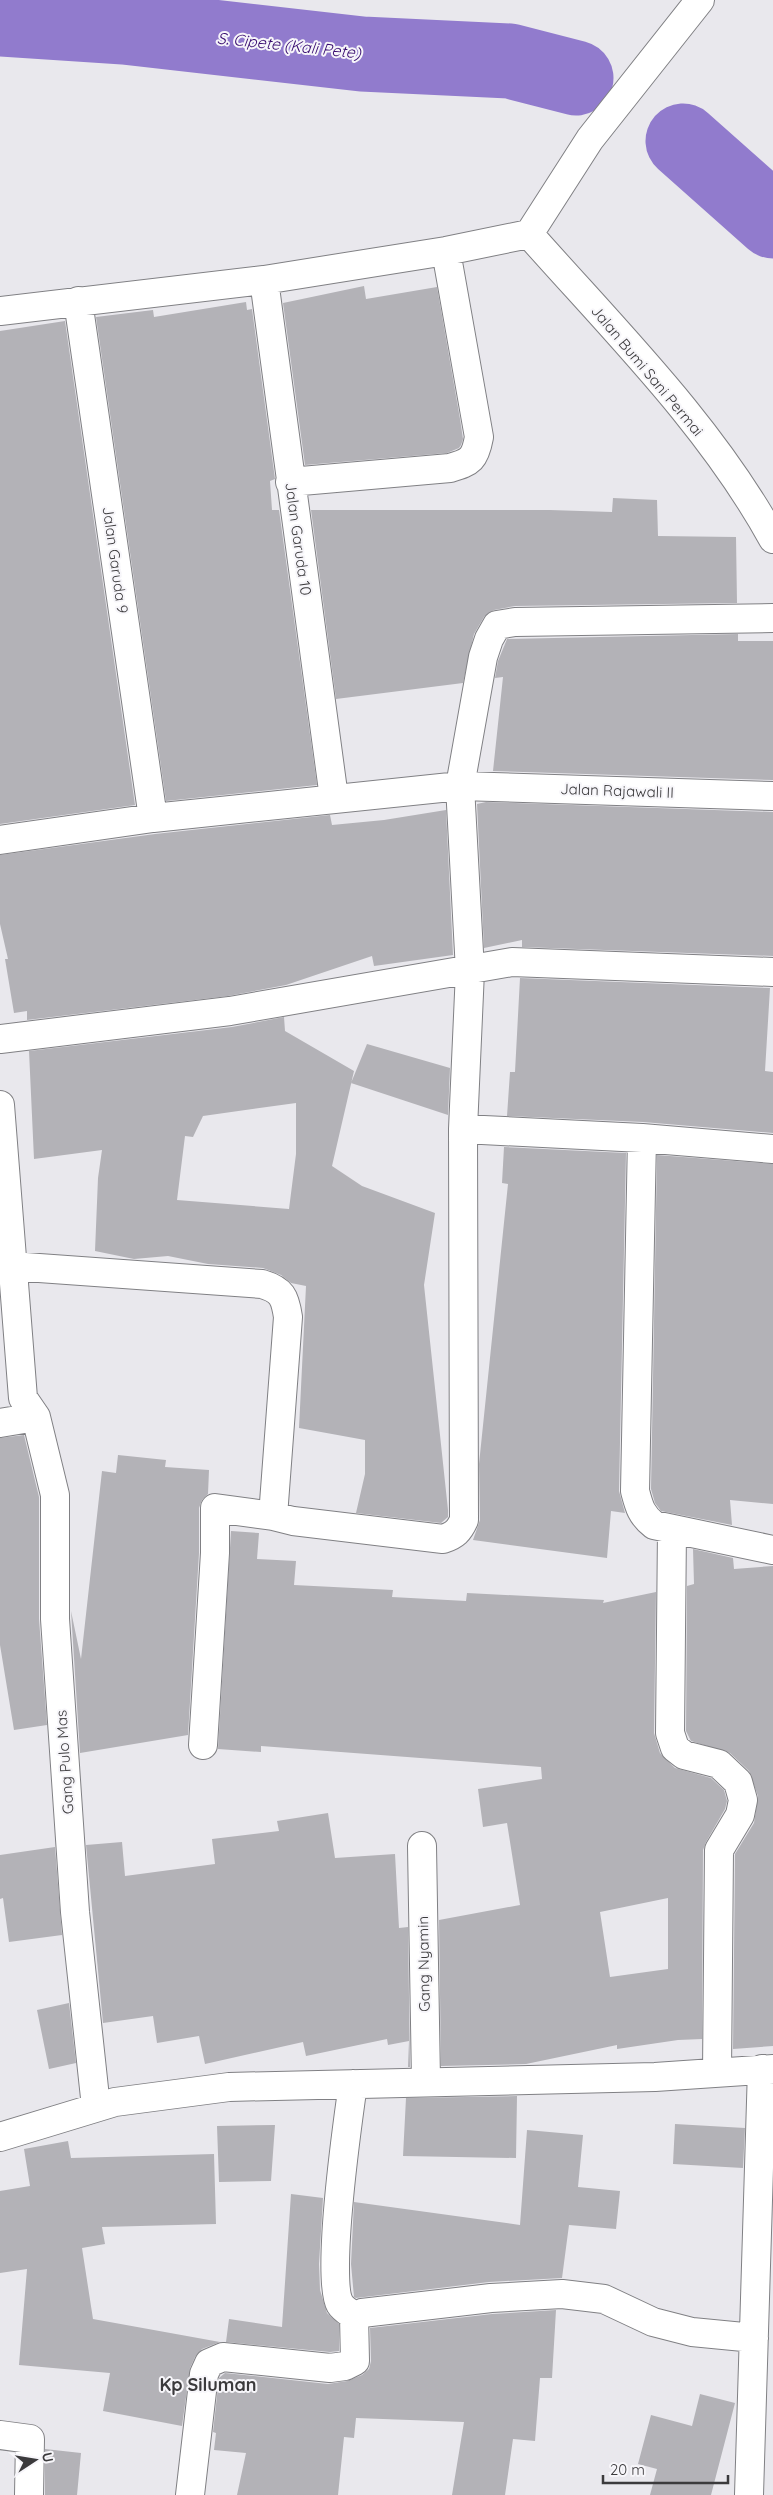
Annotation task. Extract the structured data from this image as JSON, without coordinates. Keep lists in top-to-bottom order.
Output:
{
  "streets": {
    "street": [
      "Jalan Bumi Sani Permai",
      "Jalan Garuda 10",
      "Jalan Garuda 9",
      "Jalan Rajawali II",
      "Gang Pulo Mas",
      "Gang Nyamin"
    ]
  },
  "crossings": [
    ["Jalan Garuda 10", "Jalan Rajawali II"],
    ["Jalan Garuda 9", "Jalan Rajawali II"]
  ],
  "districts": ["Kp Siluman"],
  "water": ["S. Cipete (Kali Pete)"],
  "scale_bar": "20 m",
  "north": "right"
}
